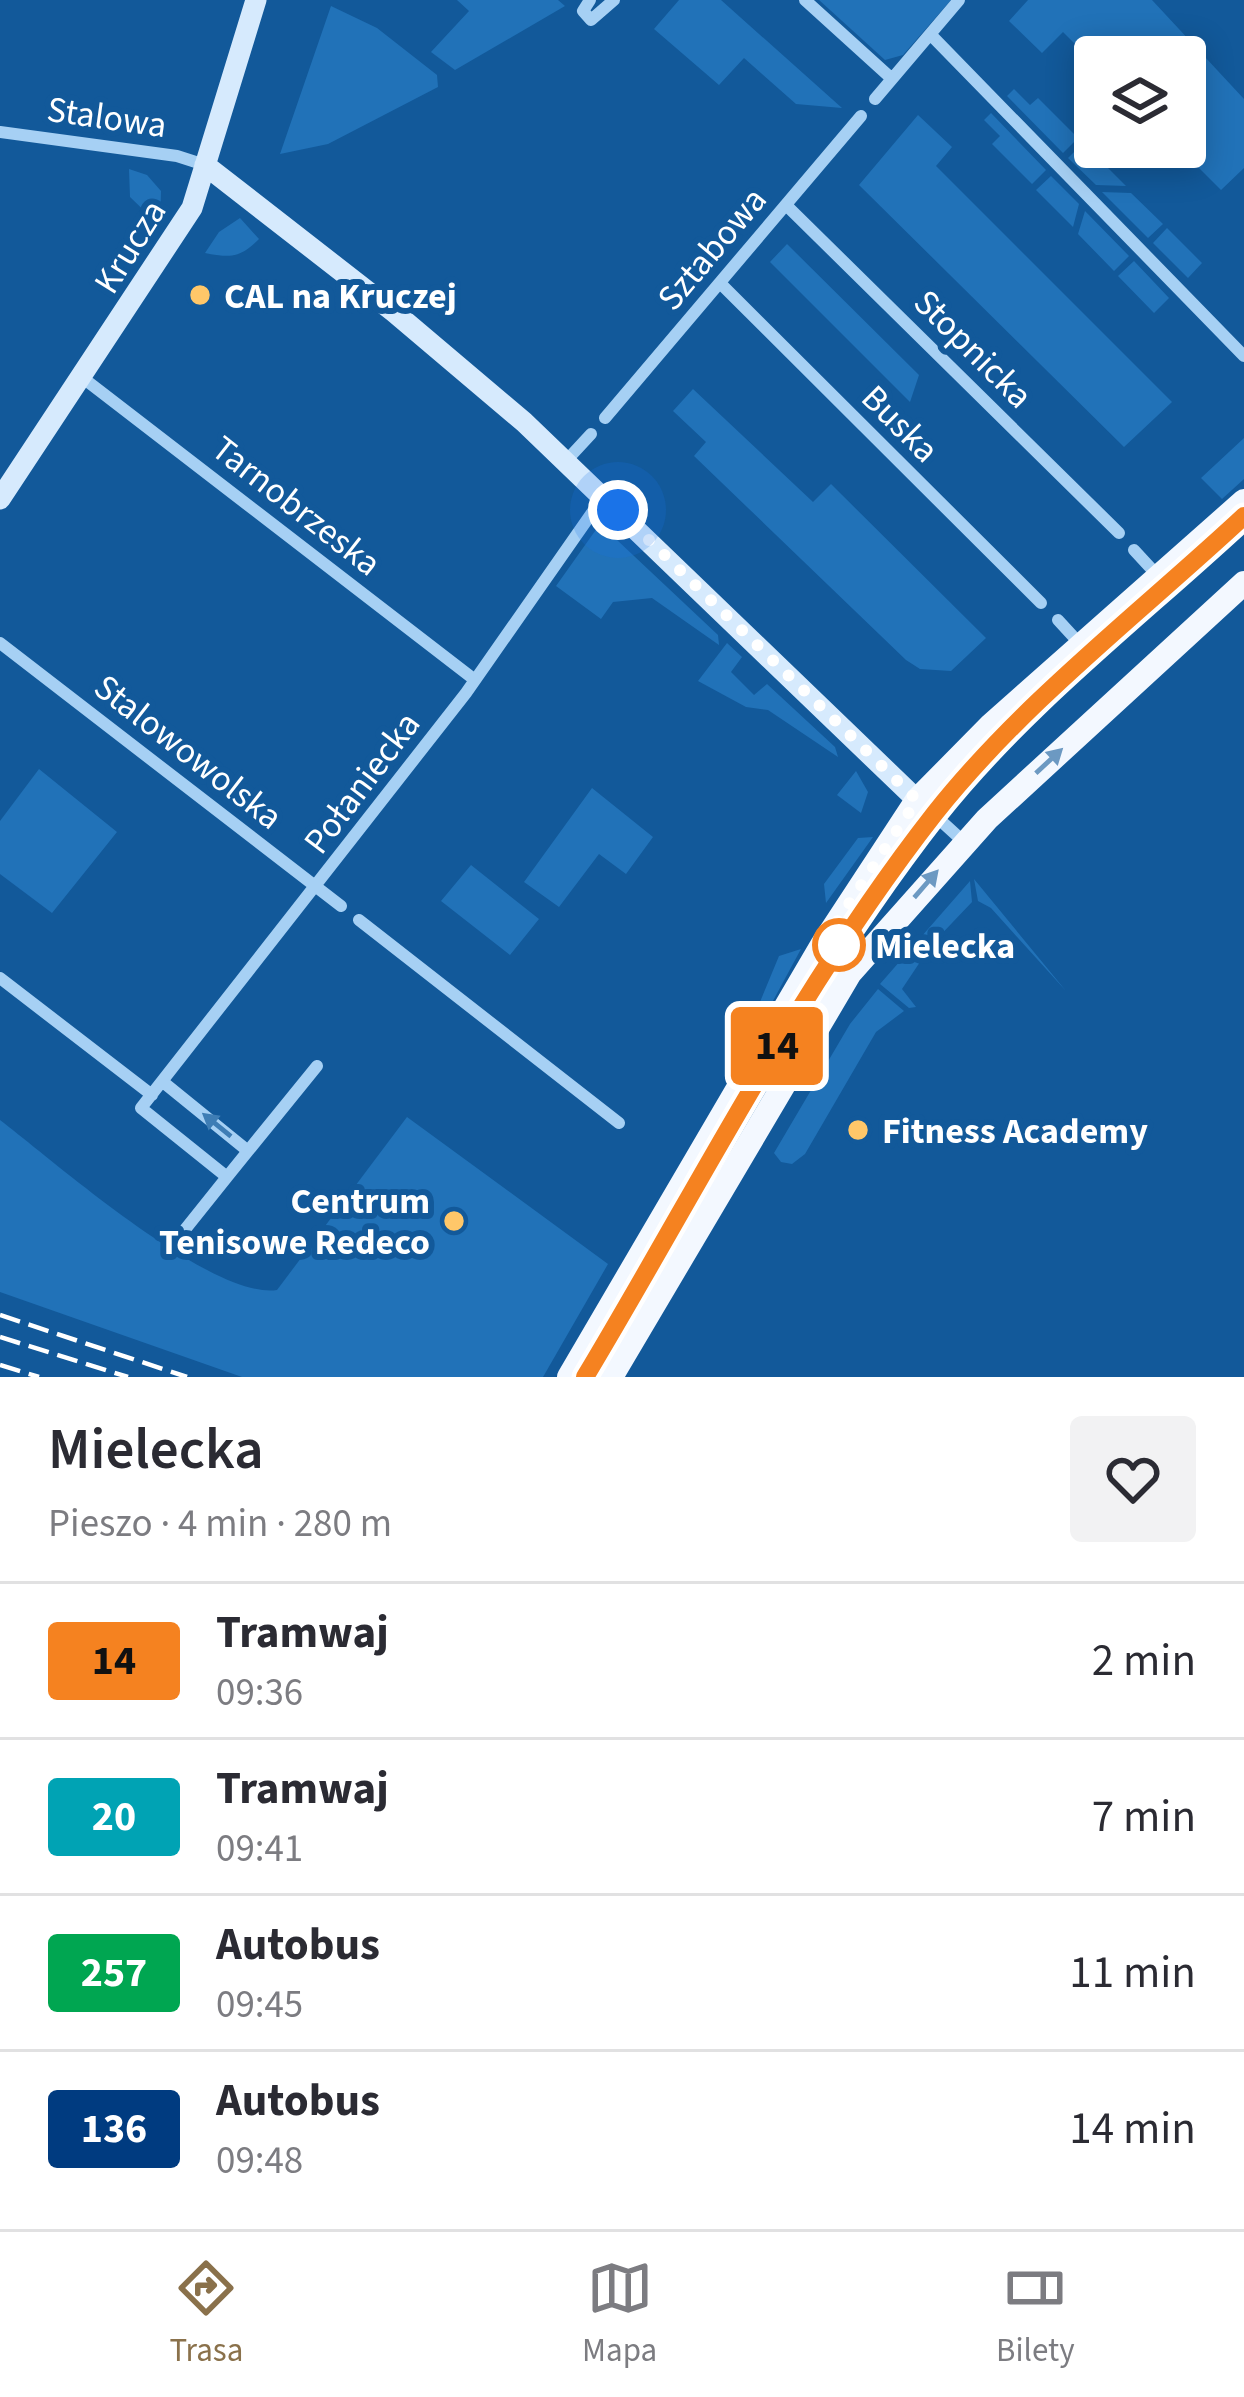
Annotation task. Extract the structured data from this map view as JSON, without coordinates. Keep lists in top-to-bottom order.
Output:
{
  "streets": {
    "street": [
      "Stalowa",
      "Krucza",
      "Sztabowa",
      "Stopnicka",
      "Buska",
      "Tarnobrzeska",
      "Stalowowolska",
      "Połaniecka"
    ]
  },
  "crossings": [
    ["Stalowa", "Krucza"],
    ["Krucza", "Tarnobrzeska"],
    ["Sztabowa", "Stopnicka"],
    ["Sztabowa", "Buska"],
    ["Tarnobrzeska", "Połaniecka"],
    ["Stalowowolska", "Połaniecka"]
  ],
  "places": [
    "CAL na Kruczej",
    "Mielecka",
    "Fitness Academy",
    "Centrum Tenisowe Redeco"
  ],
  "lines": ["tram line 14"],
  "page": {
    "on_map": "14",
    "heading": ["Mielecka", "Pieszo · 4 min · 280 m"],
    "list": [
      {
        "mark": "14",
        "name": "Tramwaj",
        "note": "09:36",
        "value": "2 min"
      },
      {
        "mark": "20",
        "name": "Tramwaj",
        "note": "09:41",
        "value": "7 min"
      },
      {
        "mark": "257",
        "name": "Autobus",
        "note": "09:45",
        "value": "11 min"
      },
      {
        "mark": "136",
        "name": "Autobus",
        "note": "09:48",
        "value": "14 min"
      }
    ],
    "tabs": ["Trasa", "Mapa", "Bilety"]
  }
}
